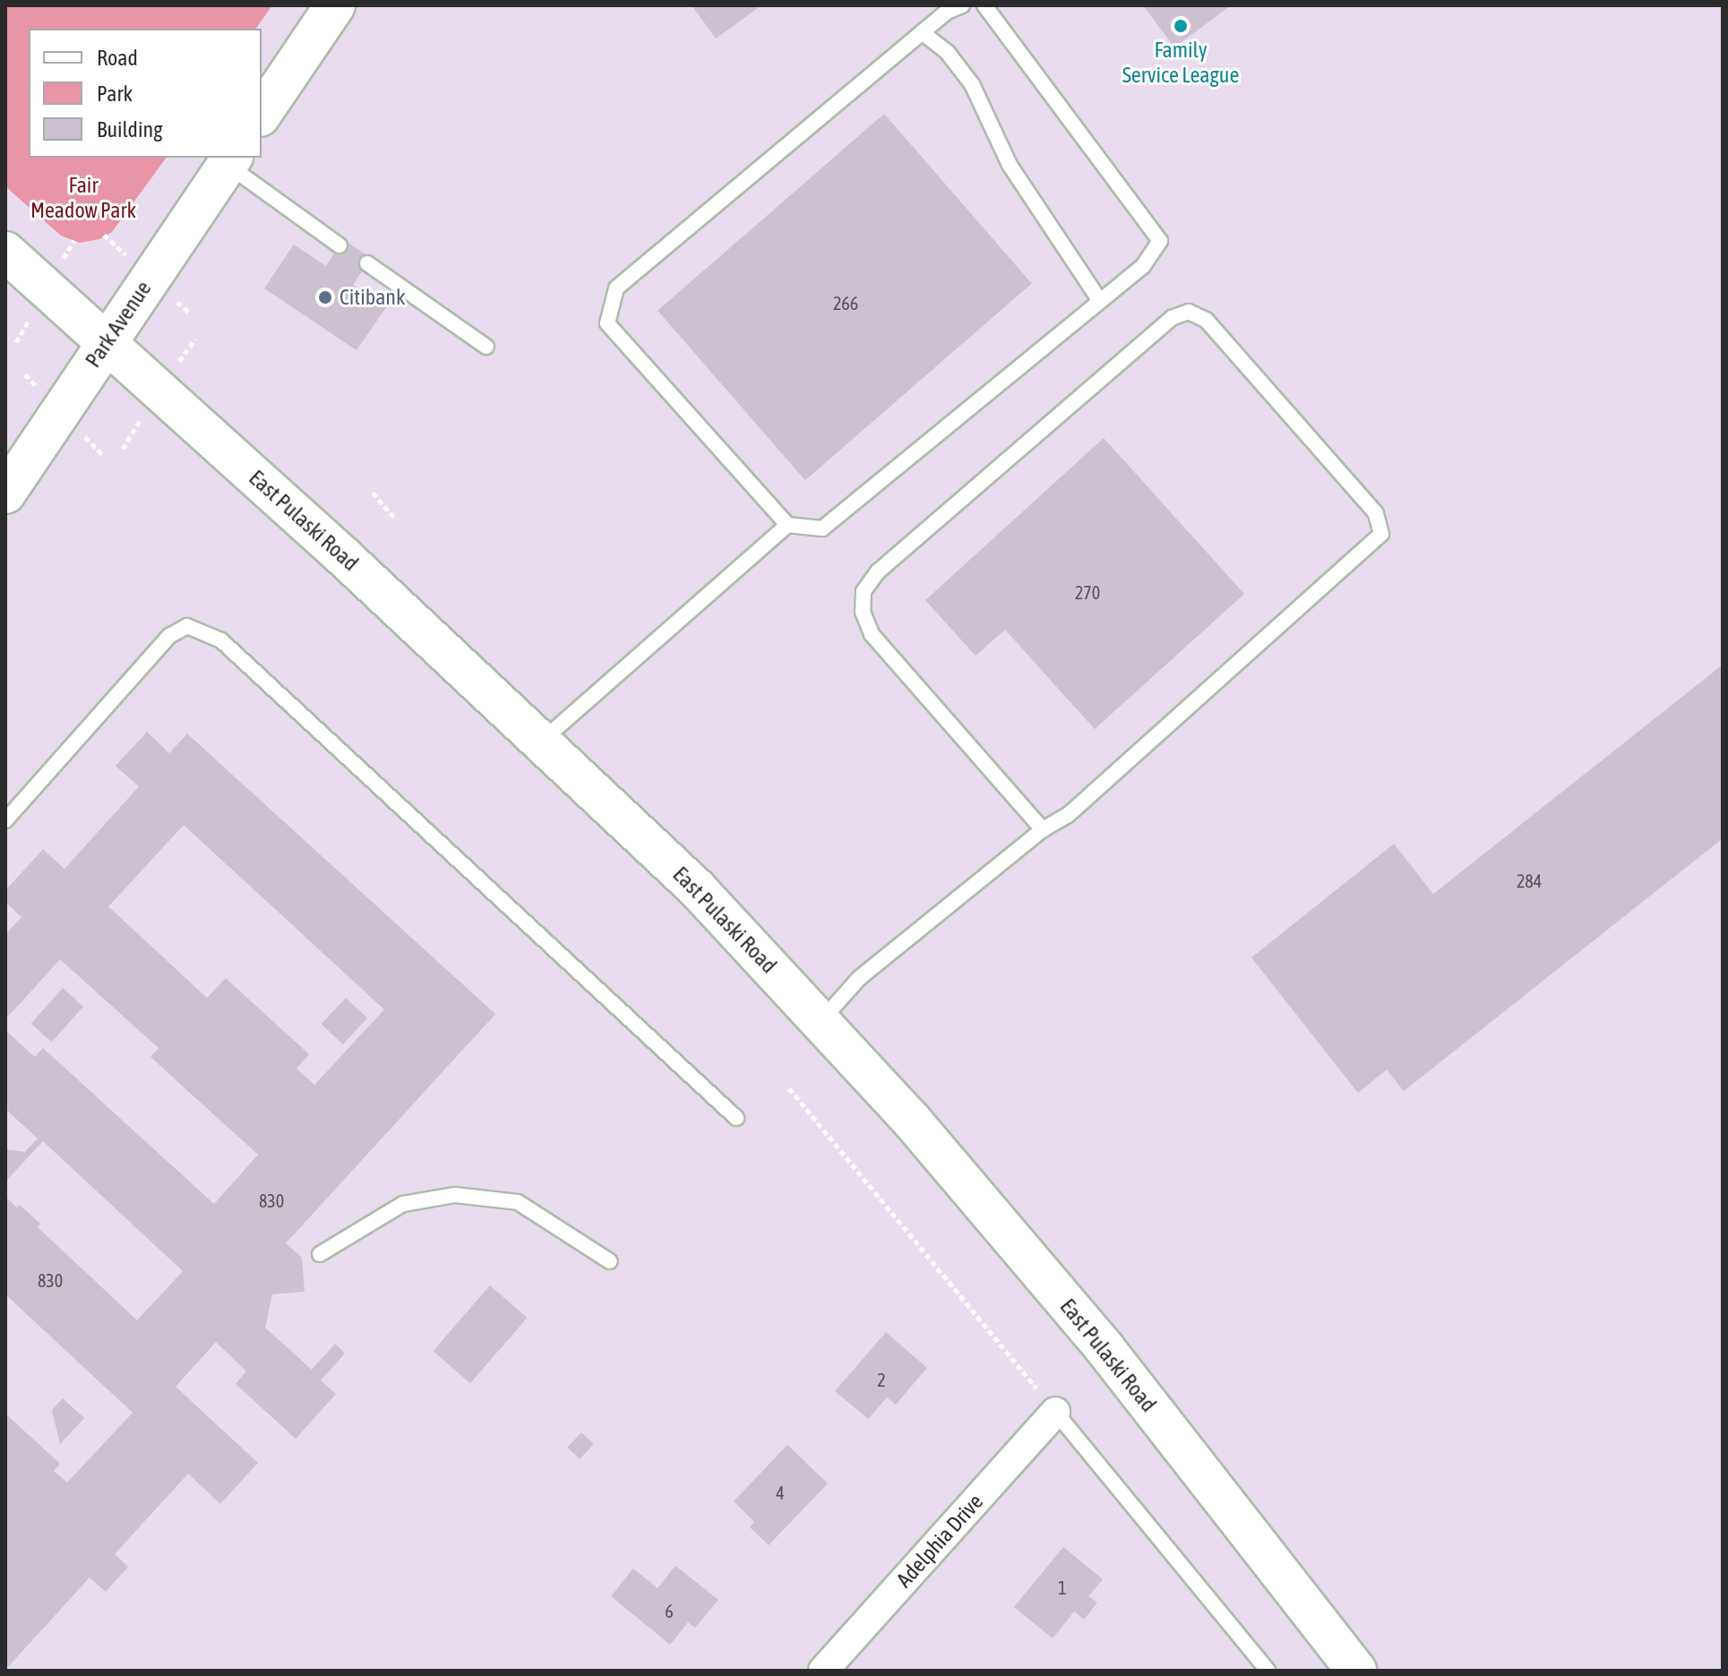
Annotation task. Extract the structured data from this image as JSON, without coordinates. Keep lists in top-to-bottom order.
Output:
{
  "streets": {
    "main road": ["Park Avenue", "East Pulaski Road"],
    "street": ["Adelphia Drive"]
  },
  "crossings": [
    ["Park Avenue", "East Pulaski Road"]
  ],
  "parks": ["Fair Meadow Park"],
  "places": ["Family Service League", "Citibank"],
  "house_numbers": [
    "266",
    "270",
    "284",
    "830",
    "830",
    "2",
    "4",
    "1",
    "6"
  ],
  "legend": ["Road", "Park", "Building"]
}
